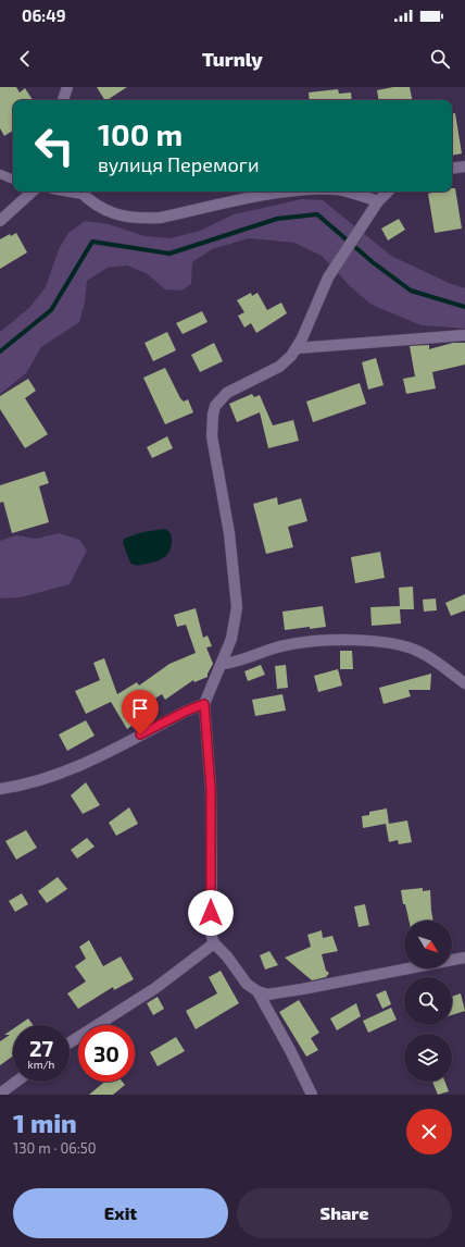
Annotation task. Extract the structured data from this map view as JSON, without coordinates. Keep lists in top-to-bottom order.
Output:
{
  "north": "bottom right",
  "page": {
    "status": "06:49",
    "header": "Turnly",
    "turn": ["100 m", "вулиця Перемоги"],
    "speed": "27 km/h",
    "limit": "30",
    "heading": ["1 min", "130 m · 06:50"],
    "buttons": ["Exit", "Share"]
  }
}
